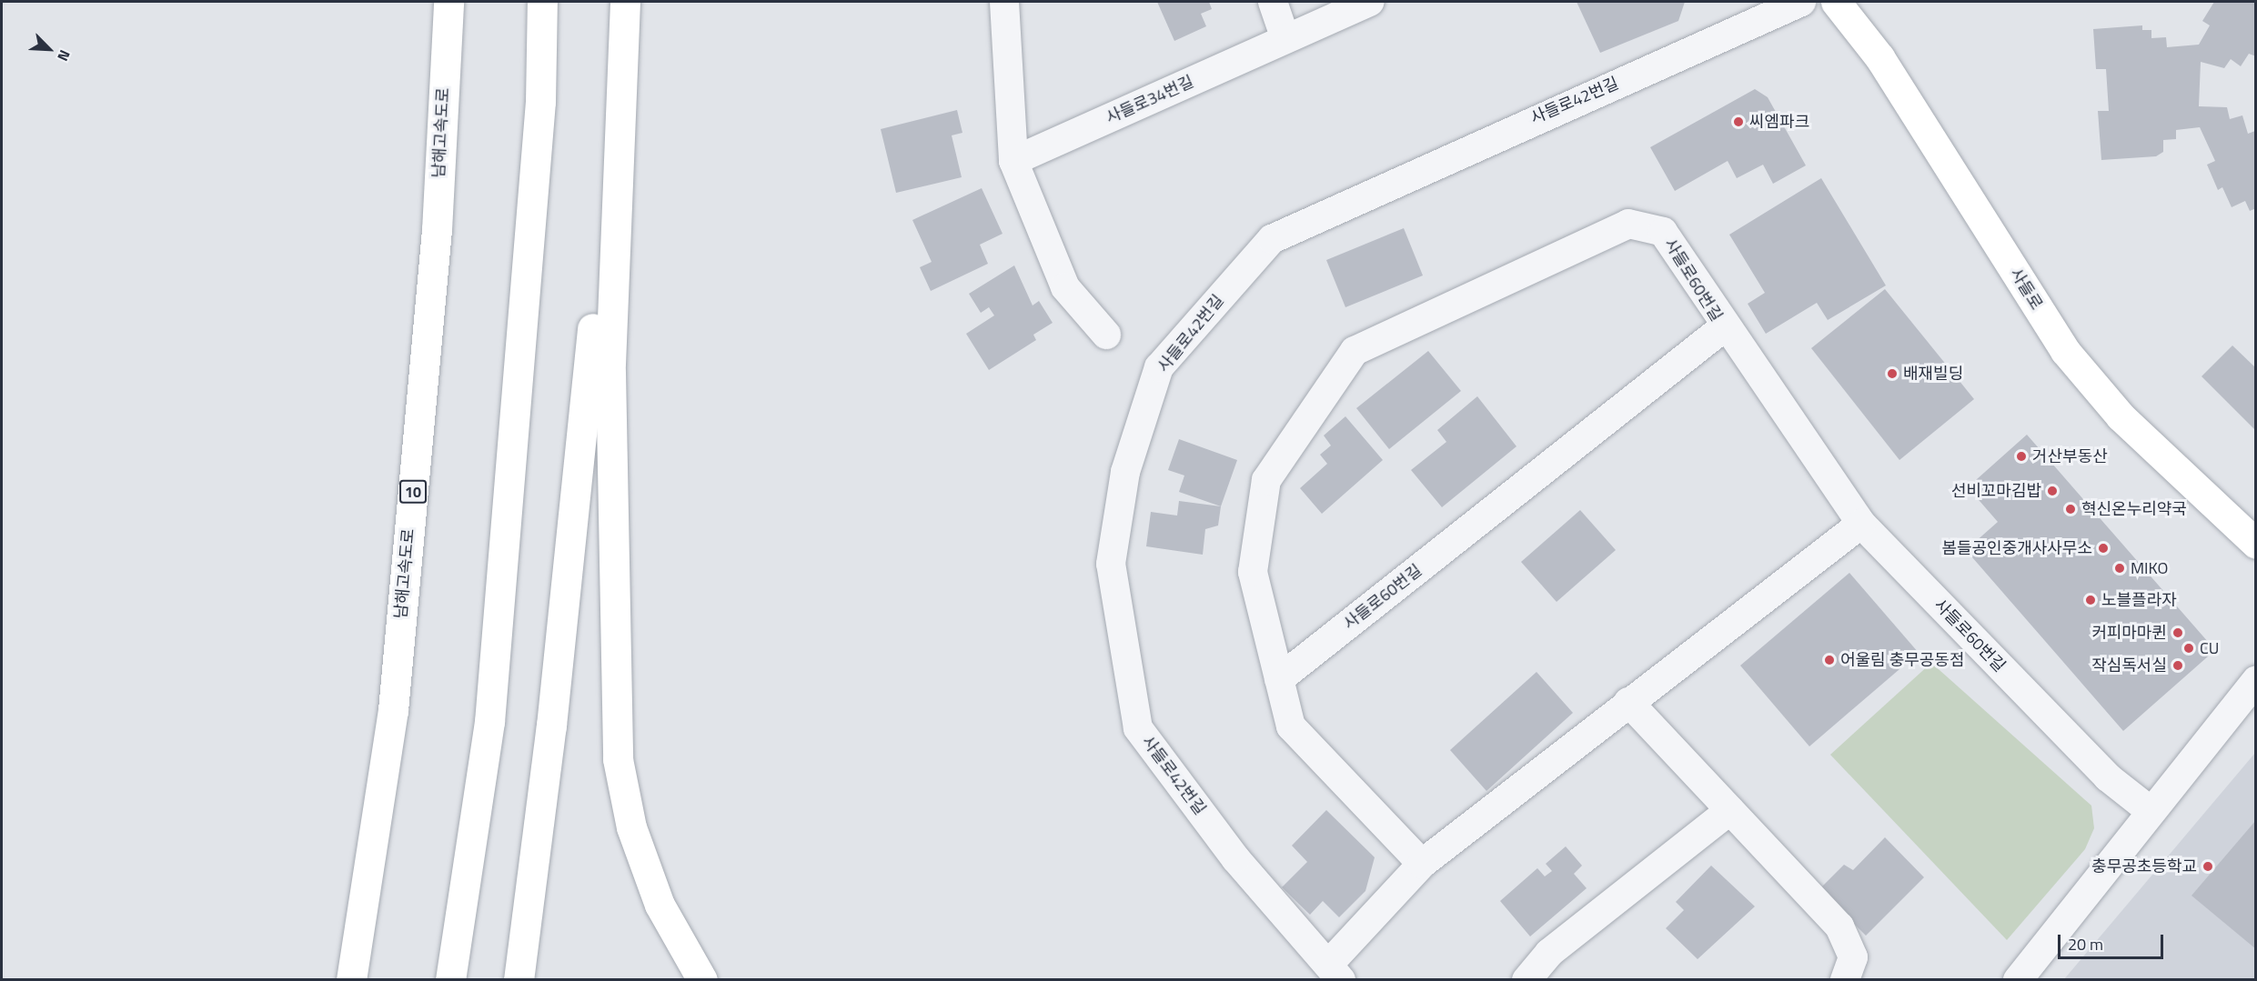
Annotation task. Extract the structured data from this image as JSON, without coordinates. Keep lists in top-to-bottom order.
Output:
{
  "streets": {
    "main road": ["남해고속도로", "사들로", "10"],
    "street": ["사들로34번길", "사들로42번길", "사들로60번길"]
  },
  "places": [
    "씨엠파크",
    "배재빌딩",
    "거산부동산",
    "선비꼬마김밥",
    "혁신온누리약국",
    "봄들공인중개사사무소",
    "MIKO",
    "노블플라자",
    "커피마마퀸",
    "CU",
    "어울림 충무공동점",
    "작심독서실",
    "충무공초등학교"
  ],
  "scale_bar": "20 m",
  "north": "bottom right"
}
